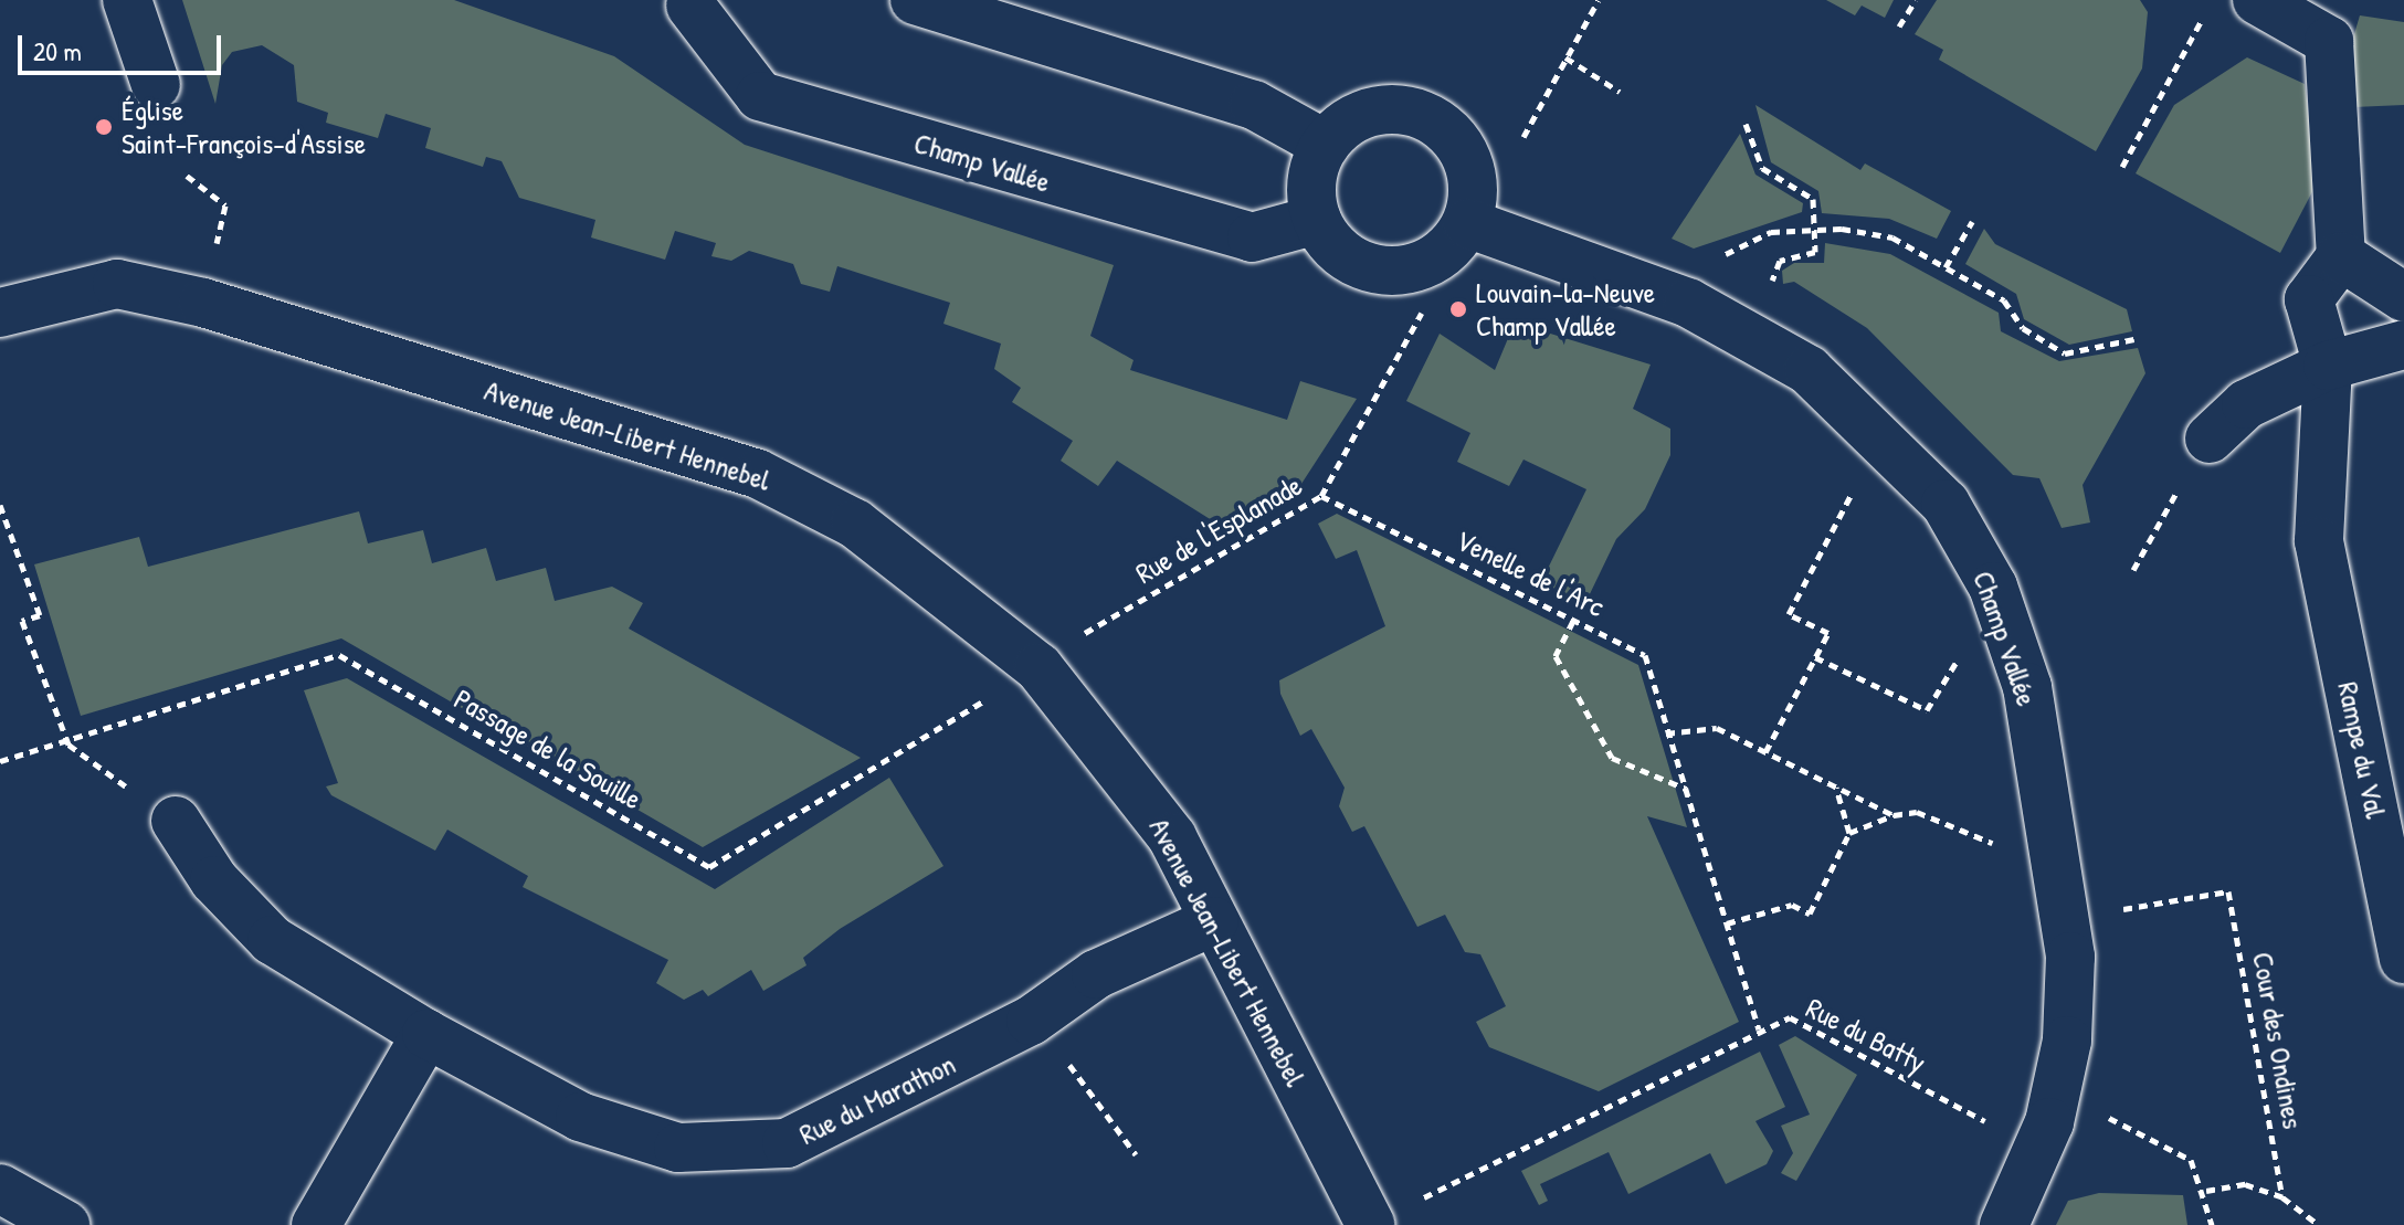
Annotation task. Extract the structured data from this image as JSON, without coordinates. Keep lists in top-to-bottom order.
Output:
{
  "streets": {
    "street": [
      "Champ Vallée",
      "Avenue Jean-Libert Hennebel",
      "Rampe du Val",
      "Rue du Marathon"
    ],
    "path": [
      "Rue de l'Esplanade",
      "Venelle de l'Arc",
      "Passage de la Souille",
      "Rue du Batty",
      "Cour des Ondines"
    ]
  },
  "crossings": [
    ["Champ Vallée", "Rue du Batty"],
    ["Avenue Jean-Libert Hennebel", "Passage de la Souille"],
    ["Avenue Jean-Libert Hennebel", "Rue du Marathon"],
    ["Rue de l'Esplanade", "Venelle de l'Arc"],
    ["Venelle de l'Arc", "Rue du Batty"]
  ],
  "places": ["Église Saint-François-d'Assise", "Louvain-la-Neuve Champ Vallée"],
  "scale_bar": "20 m"
}
